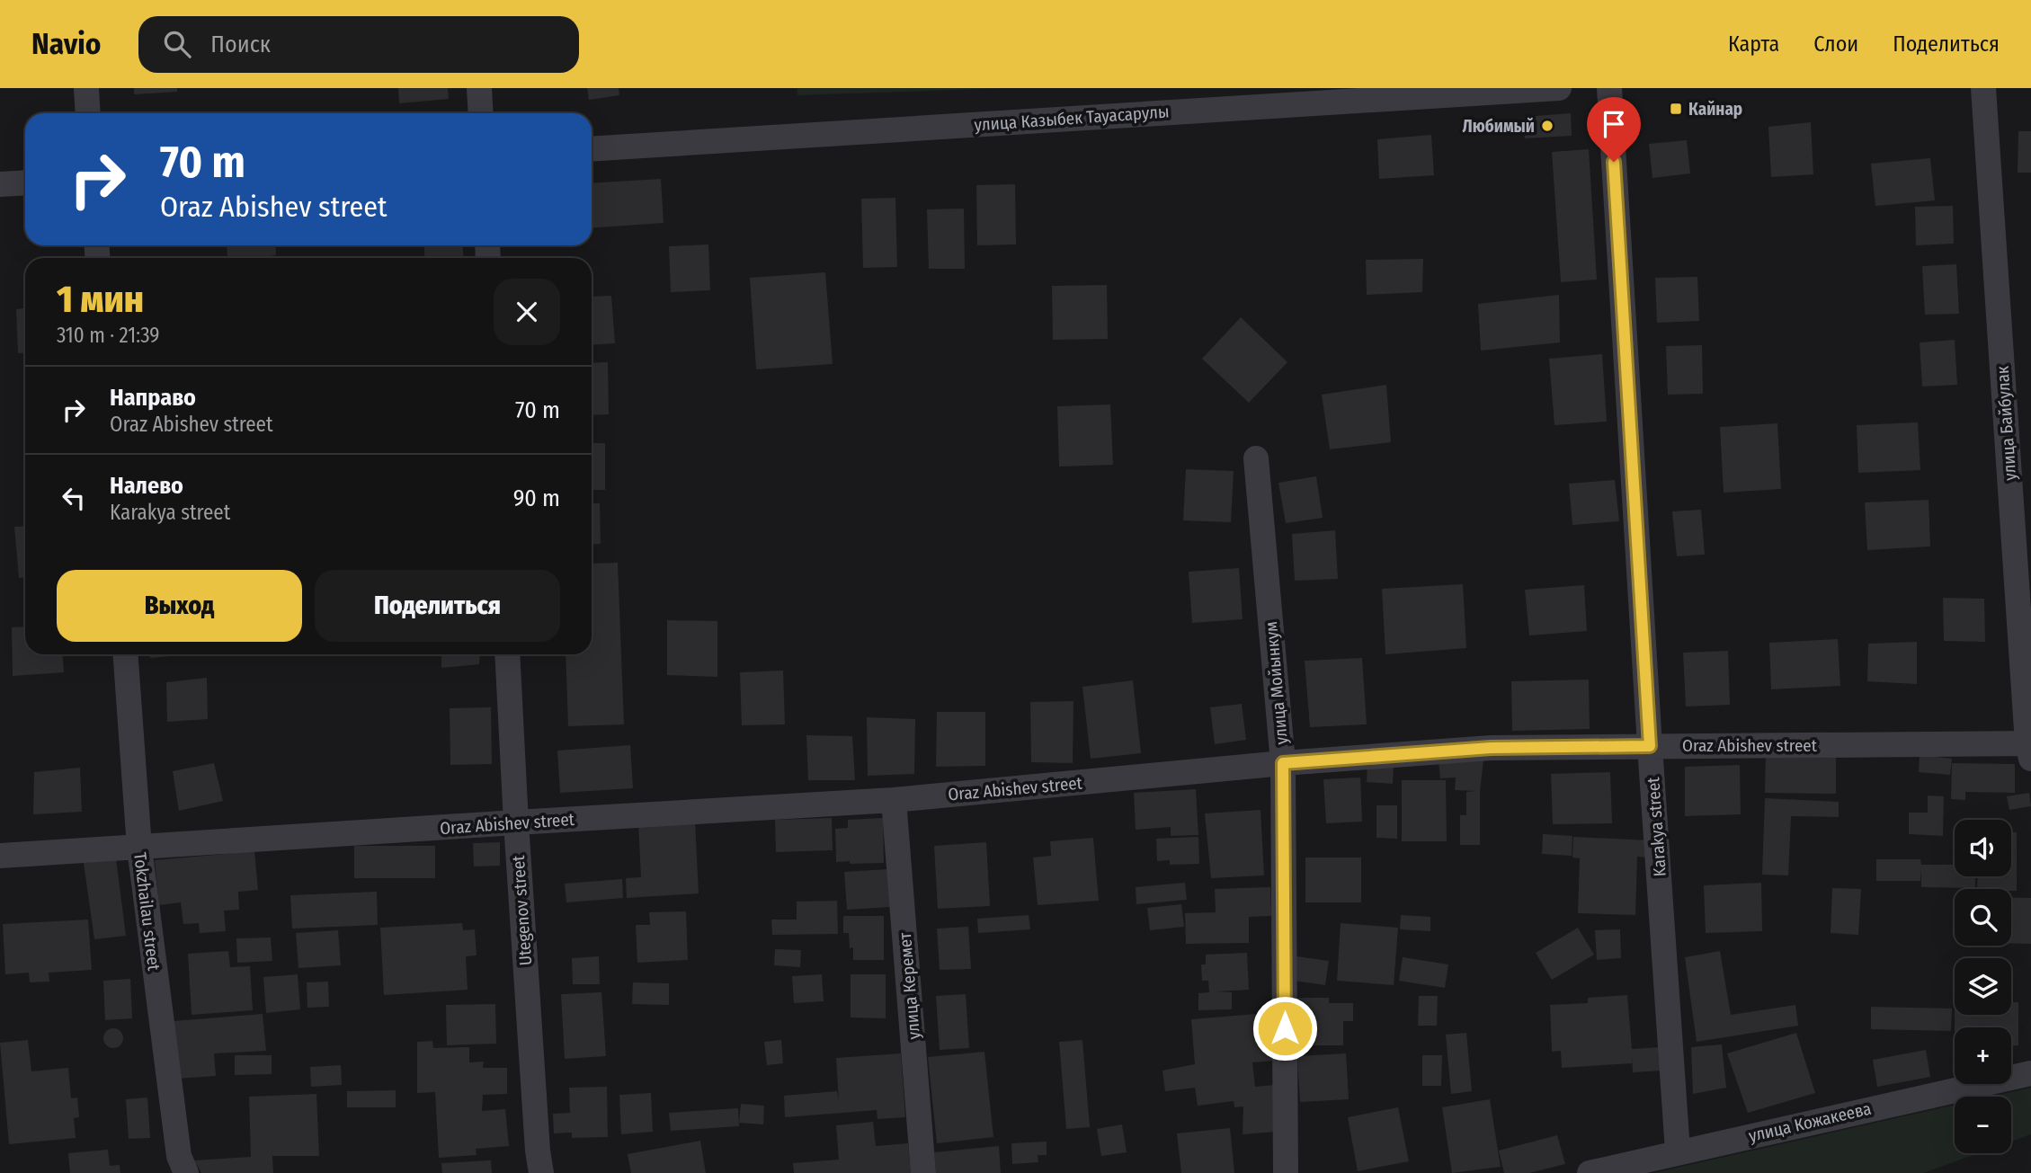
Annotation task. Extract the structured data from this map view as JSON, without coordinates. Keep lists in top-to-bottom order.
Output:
{
  "streets": {
    "street": [
      "улица Казыбек Тауасарулы",
      "улица Байбулак",
      "улица Мойынкум",
      "Oraz Abishev street",
      "Karakya street",
      "Utegenov street",
      "Tokzhailau street",
      "улица Керемет",
      "улица Кожакеева"
    ]
  },
  "crossings": [
    ["улица Байбулак", "Oraz Abishev street"],
    ["улица Мойынкум", "Oraz Abishev street"],
    ["Oraz Abishev street", "Karakya street"],
    ["Oraz Abishev street", "Utegenov street"],
    ["Oraz Abishev street", "Tokzhailau street"],
    ["Oraz Abishev street", "улица Керемет"],
    ["Karakya street", "улица Кожакеева"]
  ],
  "places": {
    "transit": ["Кайнар"],
    "other": ["Любимый"]
  },
  "page": {
    "header": "Navio",
    "search": "Поиск",
    "nav": ["Карта", "Слои", "Поделиться"],
    "turn": ["70 m", "Oraz Abishev street"],
    "heading": ["1 мин", "310 m · 21:39"],
    "list": [
      {
        "name": "Направо",
        "note": "Oraz Abishev street",
        "value": "70 m"
      },
      {
        "name": "Налево",
        "note": "Karakya street",
        "value": "90 m"
      }
    ],
    "buttons": ["Выход", "Поделиться"],
    "map_buttons": ["+", "−"]
  }
}
